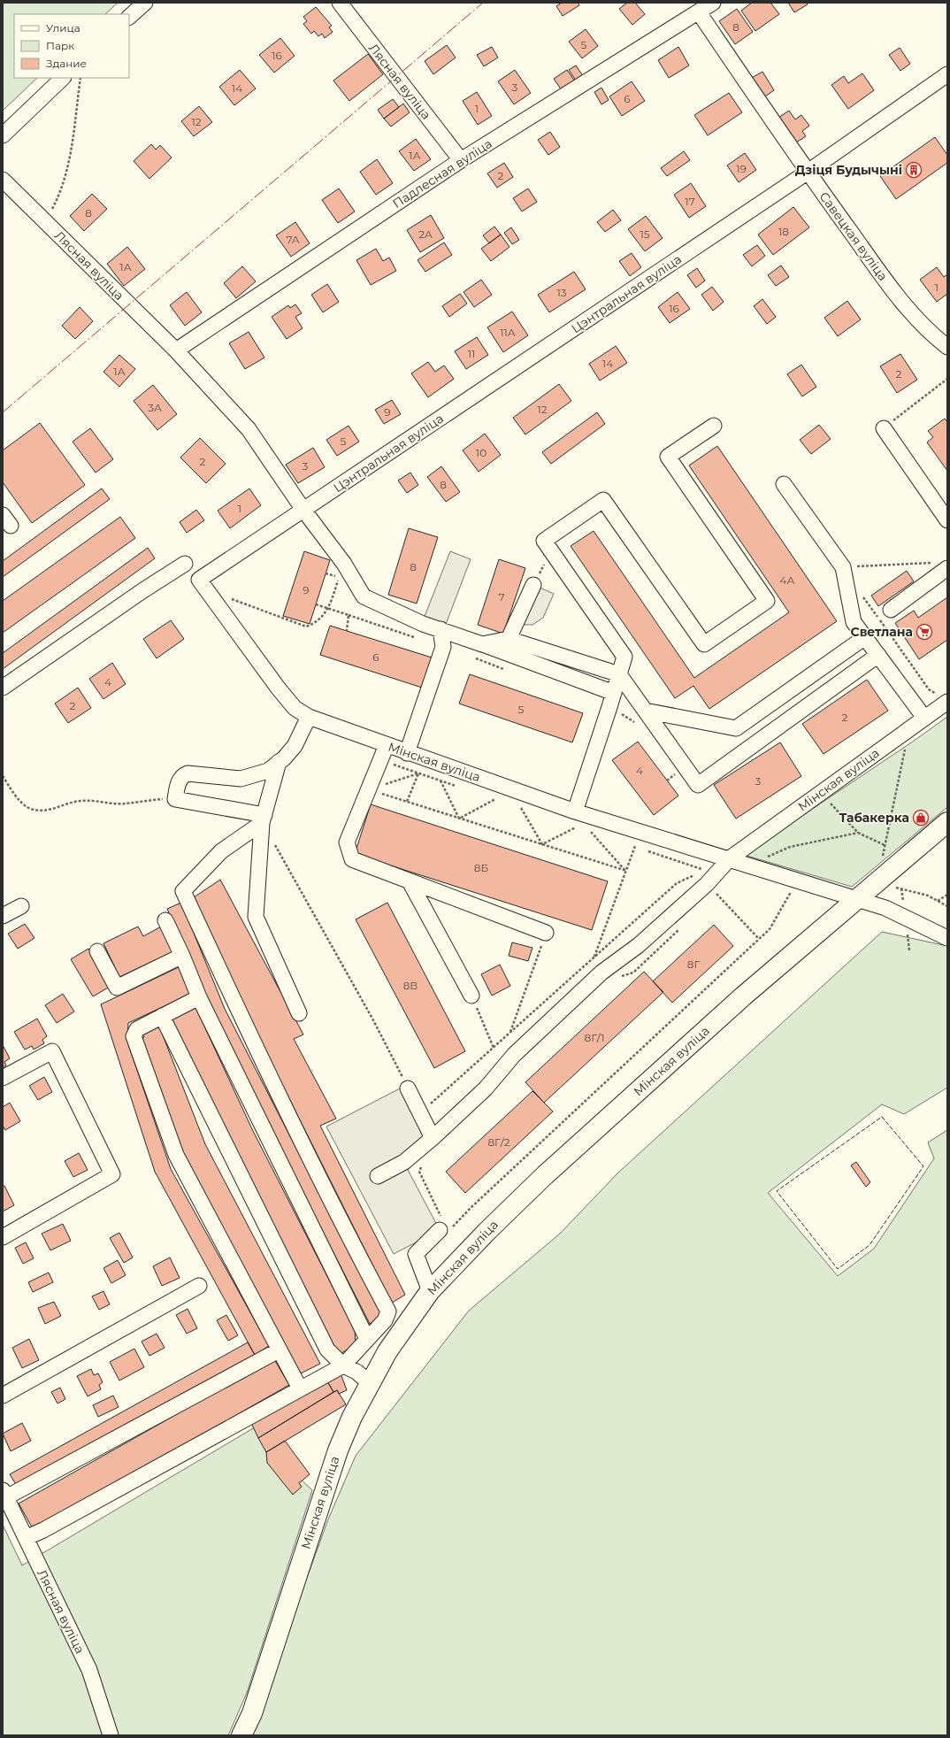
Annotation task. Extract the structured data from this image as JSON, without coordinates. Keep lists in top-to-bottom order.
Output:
{
  "streets": {
    "main road": ["Мінская вуліца"],
    "street": [
      "Лясная вуліца",
      "Падлесная вуліца",
      "Савецкая вуліца",
      "Цэнтральная вуліца"
    ]
  },
  "crossings": [
    ["Лясная вуліца", "Падлесная вуліца"],
    ["Падлесная вуліца", "Савецкая вуліца"],
    ["Савецкая вуліца", "Цэнтральная вуліца"],
    ["Цэнтральная вуліца", "Мінская вуліца"]
  ],
  "places": {
    "building": ["Дзіця Будычыні"],
    "supermarket": ["Светлана"],
    "shop": ["Табакерка"]
  },
  "house_numbers": [
    "8",
    "5",
    "16",
    "3",
    "14",
    "6",
    "1",
    "12",
    "1А",
    "19",
    "2",
    "17",
    "8",
    "18",
    "2А",
    "15",
    "7А",
    "1А",
    "1",
    "13",
    "16",
    "11А",
    "11",
    "14",
    "1А",
    "2",
    "3А",
    "12",
    "9",
    "5",
    "10",
    "2",
    "3",
    "8",
    "1",
    "8",
    "4А",
    "9",
    "7",
    "6",
    "4",
    "2",
    "5",
    "2",
    "4",
    "3",
    "8Б",
    "8Г",
    "8В",
    "8Г/1",
    "8Г/2"
  ],
  "legend": ["Улица", "Парк", "Здание"]
}
